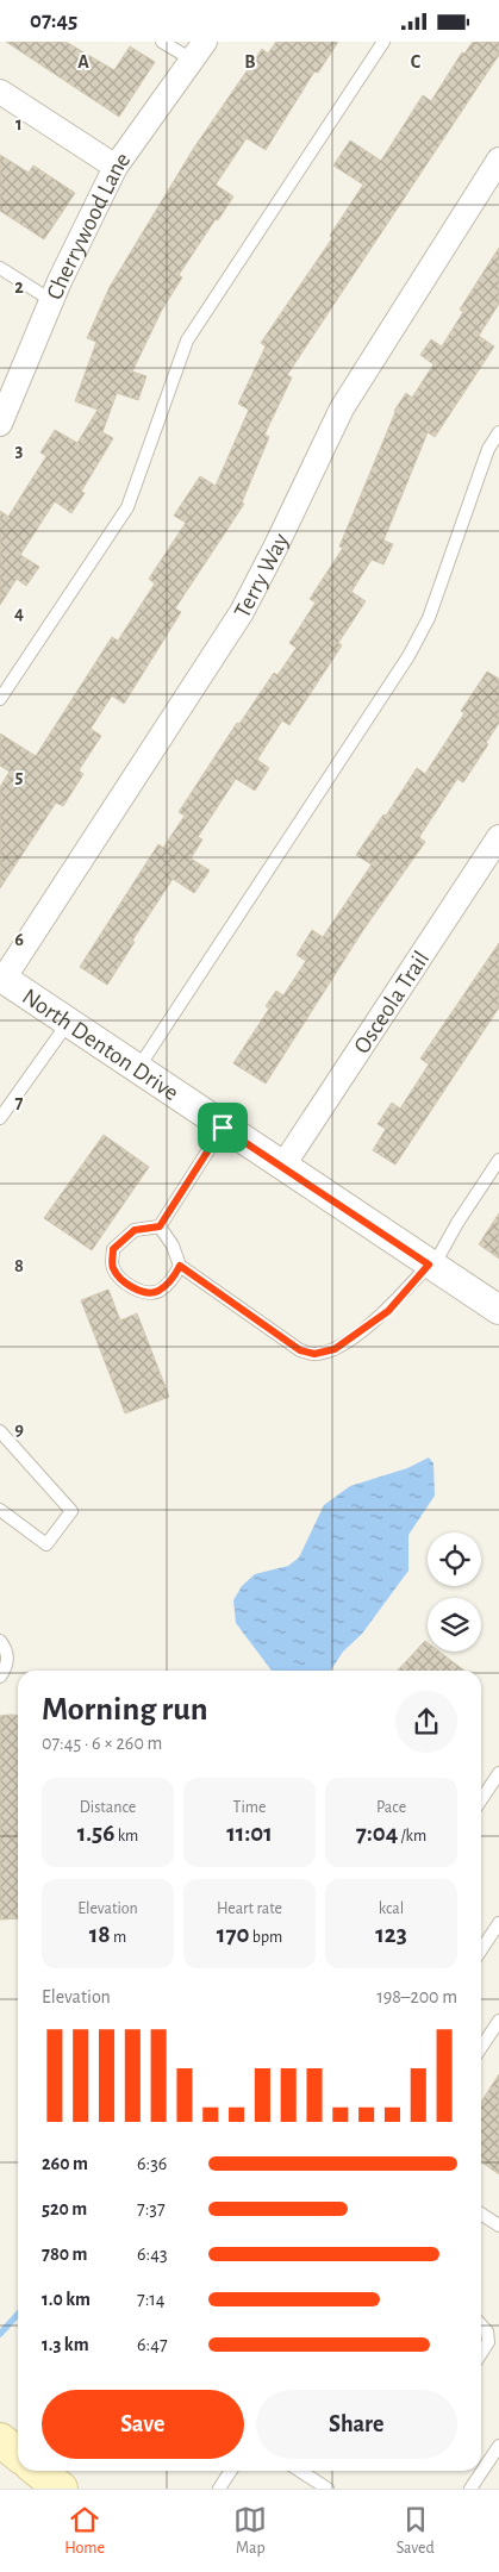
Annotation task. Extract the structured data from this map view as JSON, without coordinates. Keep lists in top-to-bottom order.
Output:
{
  "streets": {
    "street": [
      "Cherrywood Lane",
      "Terry Way",
      "Osceola Trail",
      "North Denton Drive"
    ]
  },
  "crossings": [
    ["Terry Way", "North Denton Drive"],
    ["Osceola Trail", "North Denton Drive"]
  ],
  "page": {
    "status": "07:45",
    "heading": ["Morning run", "07:45 · 6 × 260 m"],
    "stats": [
      ["Distance", "1.56 km"],
      ["Time", "11:01"],
      ["Pace", "7:04 /km"],
      ["Elevation", "18 m"],
      ["Heart rate", "170 bpm"],
      ["kcal", "123"]
    ],
    "chart": ["Elevation", "198–200 m"],
    "list": [
      {
        "name": "260 m",
        "note": "6:36"
      },
      {
        "name": "520 m",
        "note": "7:37"
      },
      {
        "name": "780 m",
        "note": "6:43"
      },
      {
        "name": "1.0 km",
        "note": "7:14"
      },
      {
        "name": "1.3 km",
        "note": "6:47"
      }
    ],
    "buttons": ["Save", "Share"],
    "tabs": ["Home", "Map", "Saved"]
  },
  "grid": {
    "columns": ["A", "B", "C"],
    "rows": [
      "1",
      "2",
      "3",
      "4",
      "5",
      "6",
      "7",
      "8",
      "9"
    ]
  }
}
